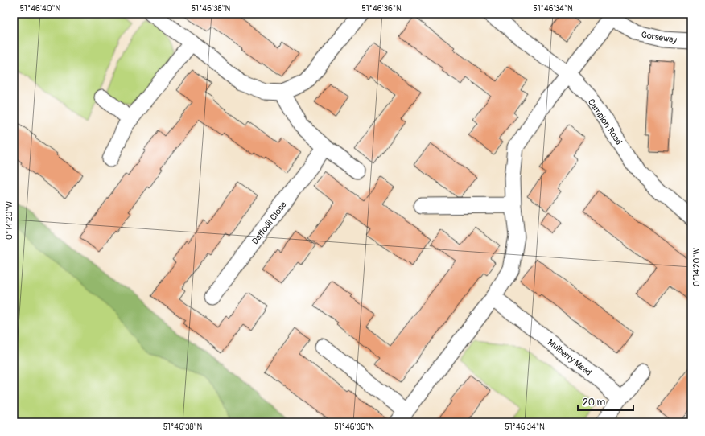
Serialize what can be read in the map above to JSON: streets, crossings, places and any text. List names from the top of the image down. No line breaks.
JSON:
{"streets":{"street":["Gorseway","Campion Road","Daffodil Close","Mulberry Mead"]},"crossings":[["Gorseway","Campion Road"]],"scale_bar":"20 m","coordinates":["51°46'40\"N","51°46'38\"N","51°46'36\"N","51°46'34\"N","0°14'20\"W"]}
